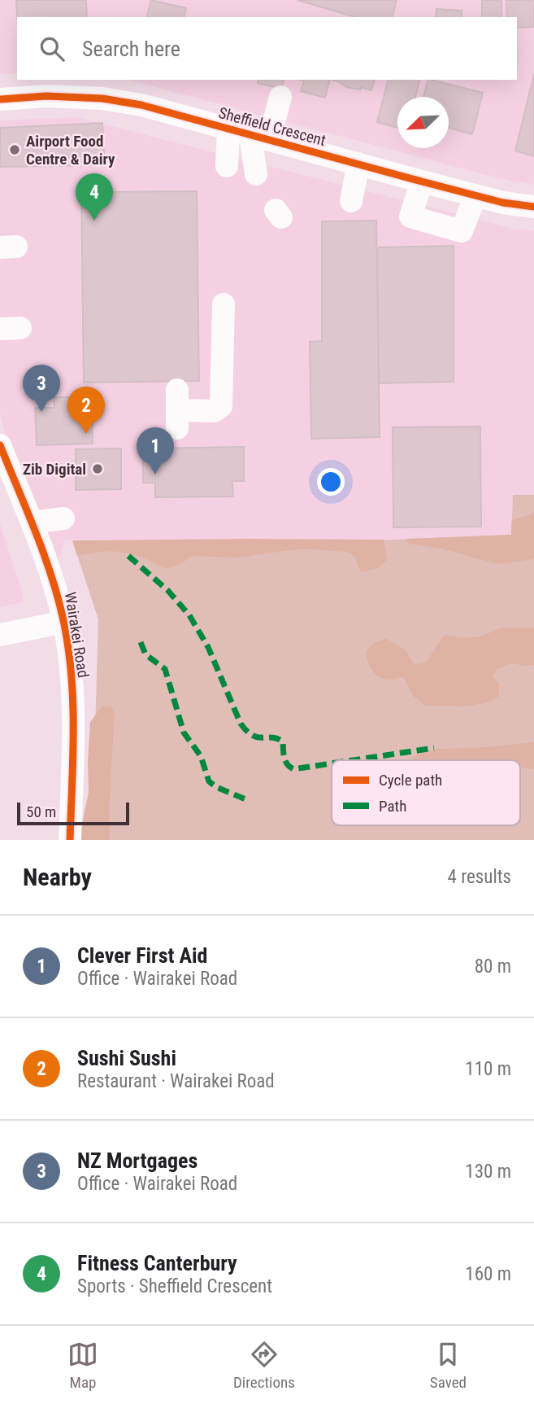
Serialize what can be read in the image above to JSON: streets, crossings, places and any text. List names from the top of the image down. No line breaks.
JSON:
{"streets":{"street":["Sheffield Crescent","Wairakei Road"]},"places":["Airport Food Centre & Dairy","Zib Digital"],"legend":["Cycle path","Path"],"scale_bar":"50 m","north":"bottom left","page":{"search":"Search here","pins":["4","3","2","1"],"scale":"50 m","heading":["Nearby","4 results"],"list":[{"mark":"1","name":"Clever First Aid","note":"Office · Wairakei Road","value":"80 m"},{"mark":"2","name":"Sushi Sushi","note":"Restaurant · Wairakei Road","value":"110 m"},{"mark":"3","name":"NZ Mortgages","note":"Office · Wairakei Road","value":"130 m"},{"mark":"4","name":"Fitness Canterbury","note":"Sports · Sheffield Crescent","value":"160 m"}],"nav":["Map","Directions","Saved"]}}
